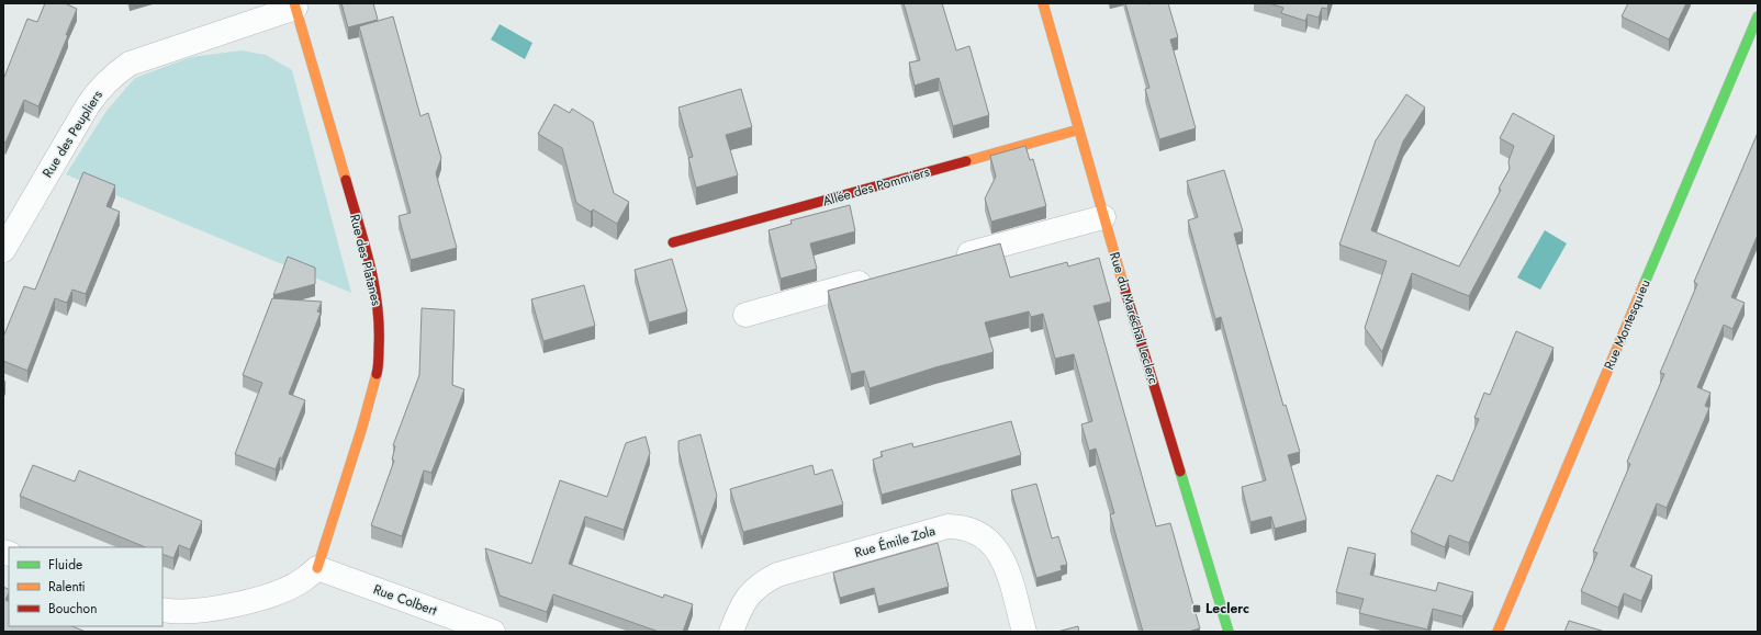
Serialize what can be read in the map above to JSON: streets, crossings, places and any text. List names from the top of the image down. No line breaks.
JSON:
{"streets":{"street":["Rue des Peupliers","Allée des Pommiers","Rue des Platanes","Rue du Maréchal Leclerc","Rue Montesquieu","Rue Émile Zola","Rue Colbert"]},"crossings":[["Rue des Peupliers","Rue des Platanes"],["Allée des Pommiers","Rue du Maréchal Leclerc"],["Rue des Platanes","Rue Colbert"]],"places":{"transit":["Leclerc"]},"legend":["Fluide","Ralenti","Bouchon"]}
